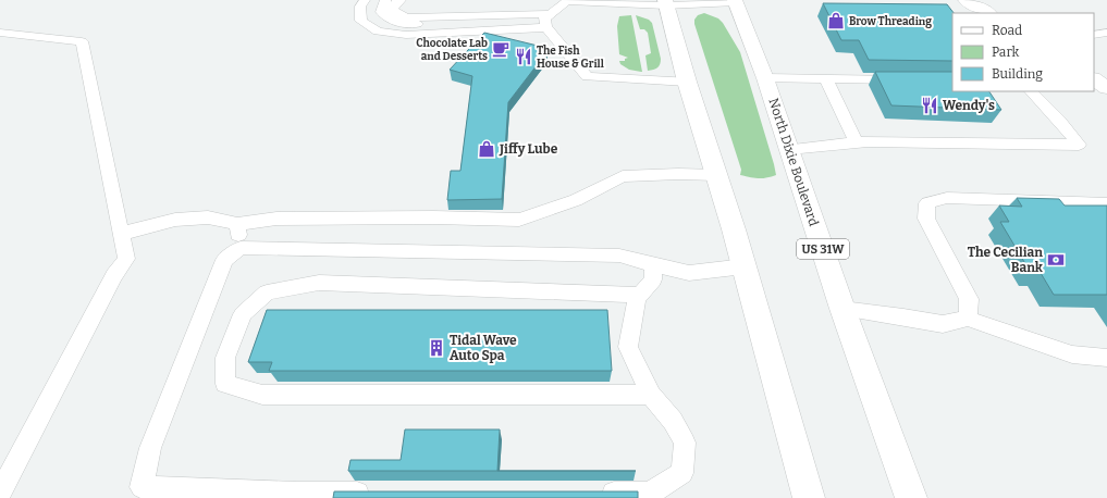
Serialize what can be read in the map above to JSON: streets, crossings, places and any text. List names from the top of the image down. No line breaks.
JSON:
{"streets":{"main road":["North Dixie Boulevard","US 31W"]},"places":{"shop":["Brow Threading","Jiffy Lube"],"cafe":["Chocolate Lab and Desserts"],"restaurant":["The Fish House & Grill","Wendy's"],"bank":["The Cecilian Bank"],"building":["Tidal Wave Auto Spa"]},"legend":["Road","Park","Building"]}
